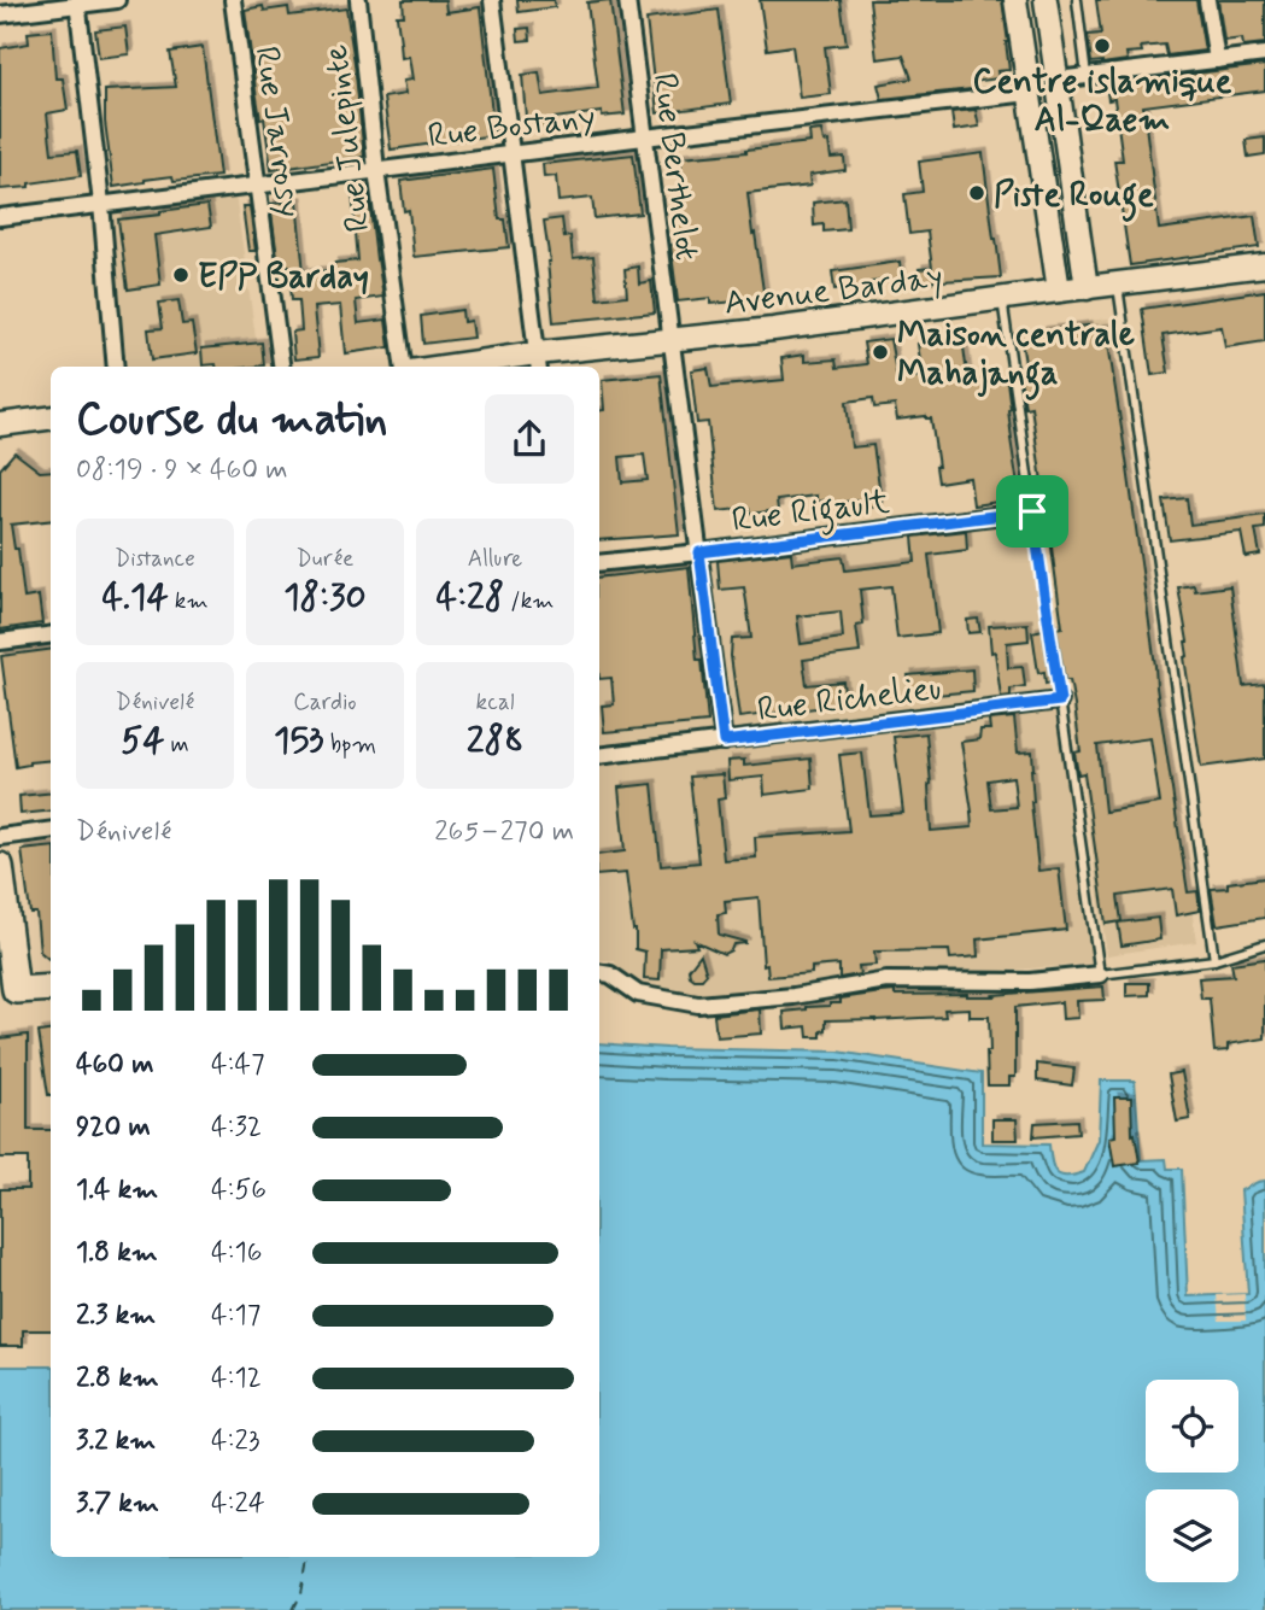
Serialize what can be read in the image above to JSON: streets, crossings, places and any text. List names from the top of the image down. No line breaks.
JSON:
{"streets":{"main road":["Avenue Barday"],"street":["Rue Bostany","Rue Jarrosy","Rue Julepinte","Rue Berthelot","Rue Rigault","Rue Richelieu"]},"crossings":[["Rue Bostany","Rue Jarrosy"],["Rue Bostany","Rue Julepinte"],["Rue Bostany","Rue Berthelot"],["Rue Berthelot","Avenue Barday"],["Rue Berthelot","Rue Rigault"],["Rue Berthelot","Rue Richelieu"]],"places":["Centre islamique Al-Qaem","Piste Rouge","EPP Barday","Maison centrale Mahajanga"],"page":{"heading":["Course du matin","08:19 · 9 × 460 m"],"stats":[["Distance","4.14 km"],["Durée","18:30"],["Allure","4:28 /km"],["Dénivelé","54 m"],["Cardio","153 bpm"],["kcal","288"]],"chart":["Dénivelé","265–270 m"],"list":[{"name":"460 m","note":"4:47"},{"name":"920 m","note":"4:32"},{"name":"1.4 km","note":"4:56"},{"name":"1.8 km","note":"4:16"},{"name":"2.3 km","note":"4:17"},{"name":"2.8 km","note":"4:12"},{"name":"3.2 km","note":"4:23"},{"name":"3.7 km","note":"4:24"}]}}
